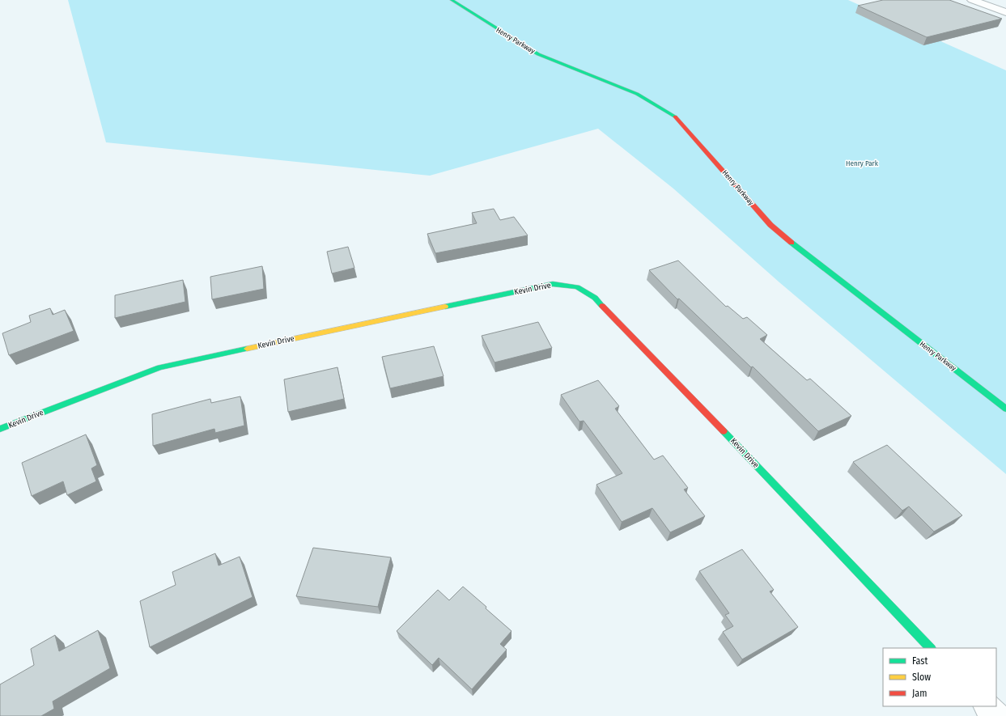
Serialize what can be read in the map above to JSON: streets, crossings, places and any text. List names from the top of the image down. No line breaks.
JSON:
{"streets":{"street":["Henry Parkway","Kevin Drive"]},"parks":["Henry Park"],"legend":["Fast","Slow","Jam"]}
